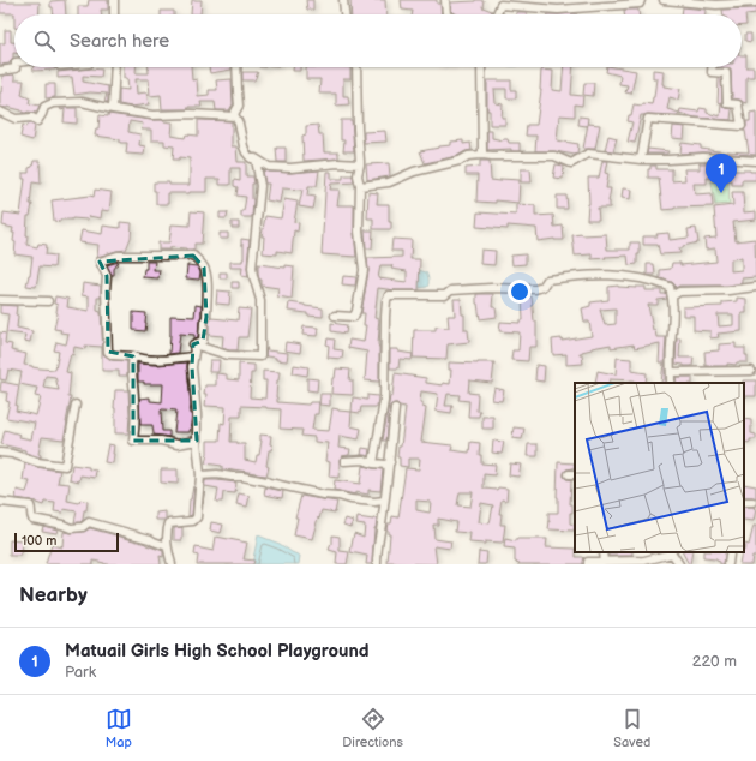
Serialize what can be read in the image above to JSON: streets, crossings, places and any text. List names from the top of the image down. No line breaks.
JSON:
{"scale_bar":"100 m","page":{"search":"Search here","pins":"1","scale":"100 m","heading":"Nearby","list":[{"mark":"1","name":"Matuail Girls High School Playground","note":"Park","value":"220 m"}],"nav":["Map","Directions","Saved"]}}
